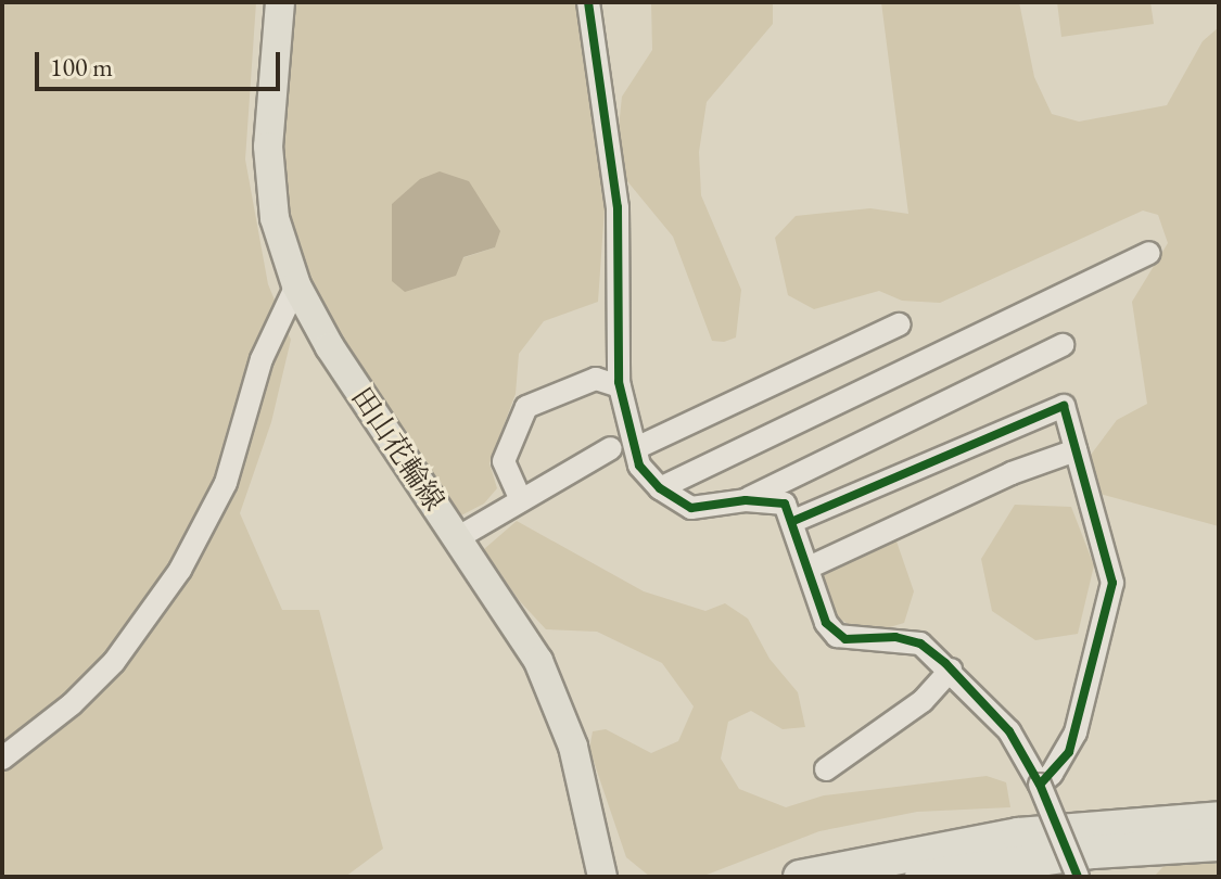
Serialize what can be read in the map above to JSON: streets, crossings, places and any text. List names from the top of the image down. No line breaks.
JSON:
{"streets":{"main road":["田山花輪線"]},"scale_bar":"100 m"}
